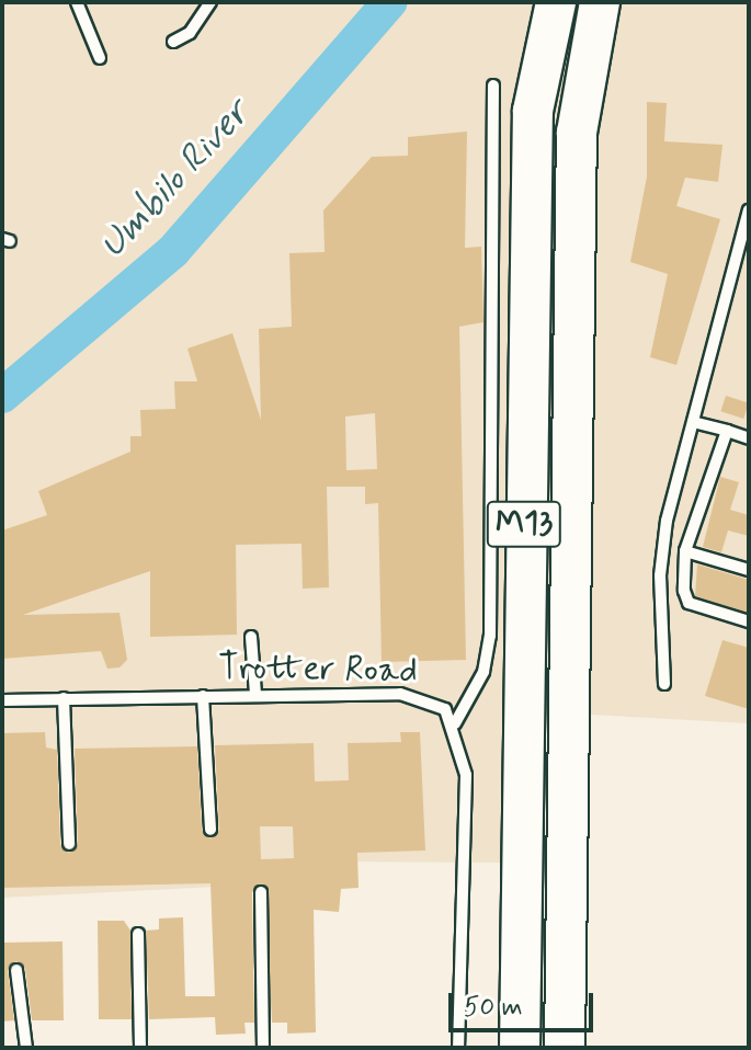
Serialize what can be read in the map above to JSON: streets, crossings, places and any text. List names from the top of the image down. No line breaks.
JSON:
{"streets":{"highway":["M13"],"lane":["Trotter Road"]},"water":["Umbilo River"],"scale_bar":"50 m"}
